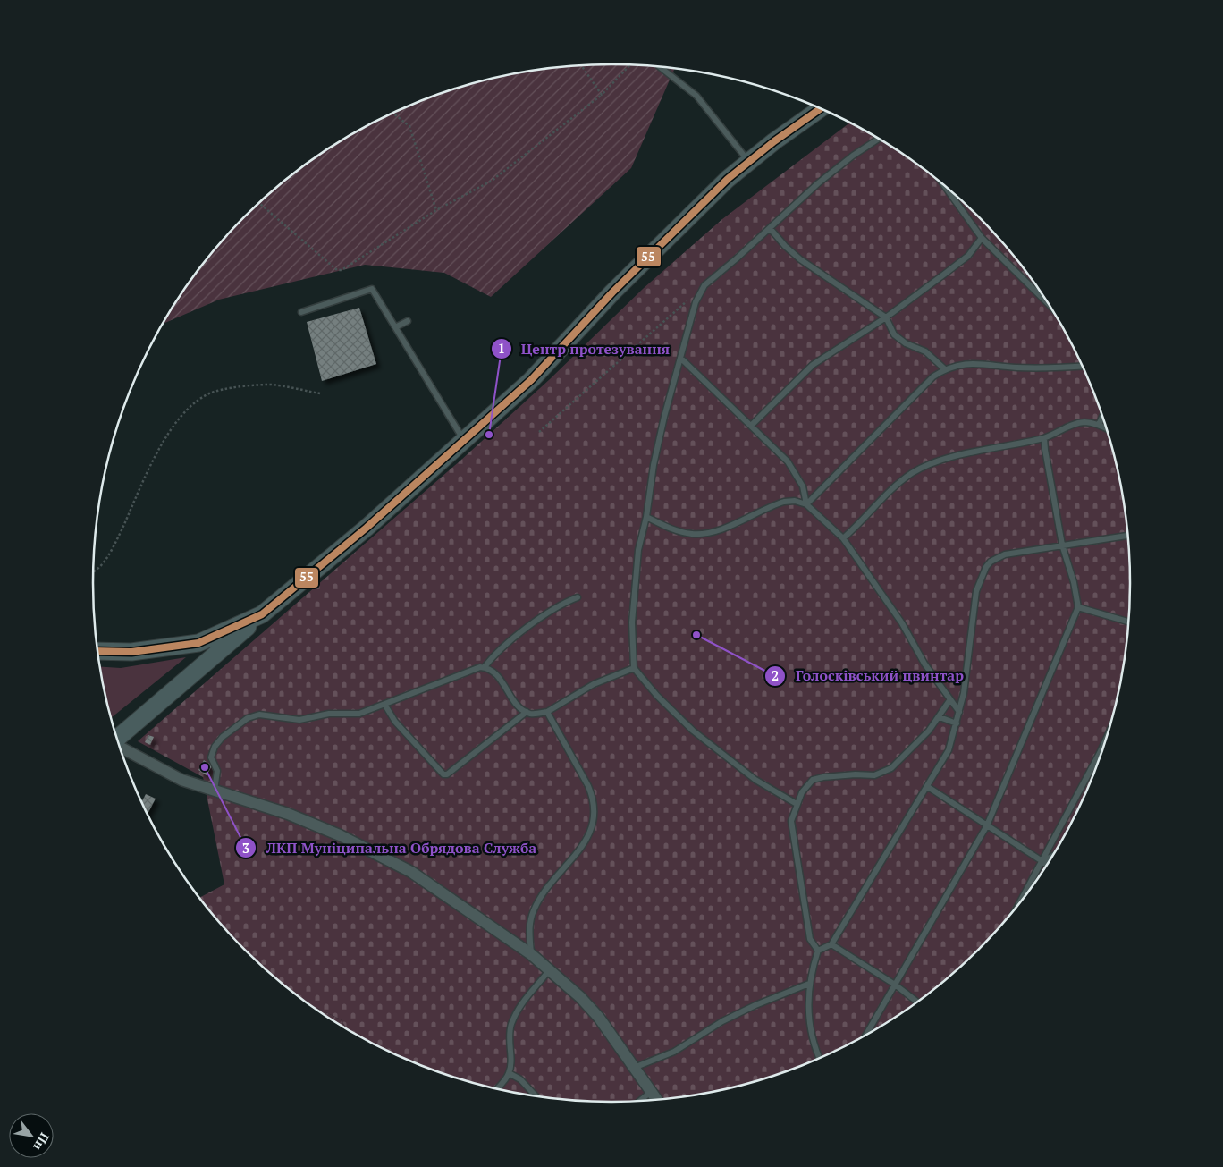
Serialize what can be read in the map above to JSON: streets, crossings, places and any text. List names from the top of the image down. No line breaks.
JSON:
{"places":["Центр протезування","Голосківський цвинтар","ЛКП Муніципальна Обрядова Служба"],"lines":["transit line 55"],"north":"bottom right"}
